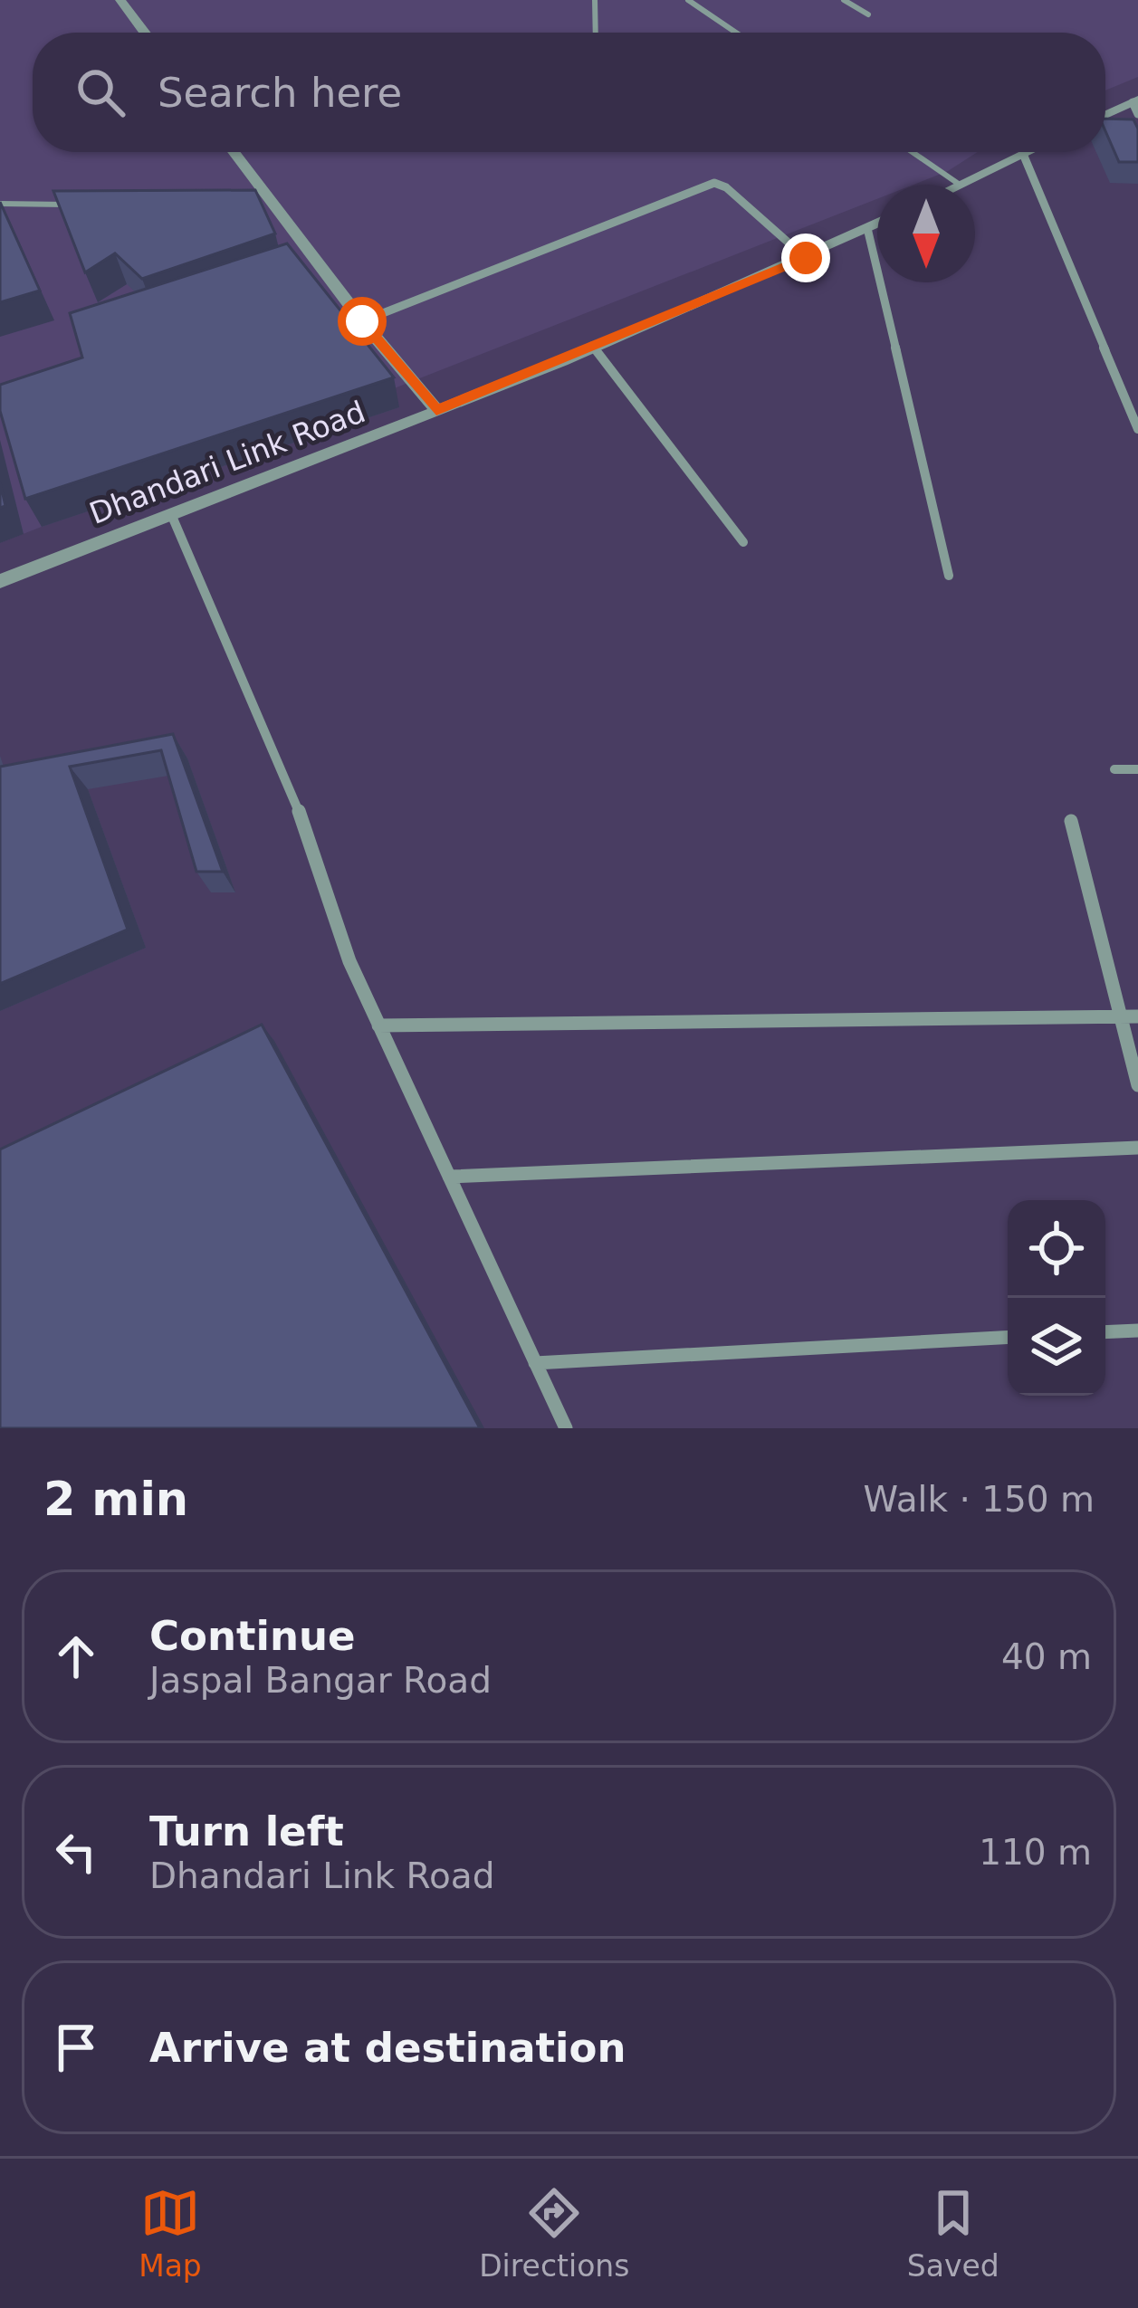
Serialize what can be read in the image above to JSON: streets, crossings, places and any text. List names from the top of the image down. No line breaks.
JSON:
{"streets":{"street":["Dhandari Link Road"]},"north":"bottom","page":{"search":"Search here","heading":["2 min","Walk · 150 m"],"list":[["Continue","Jaspal Bangar Road","40 m"],["Turn left","Dhandari Link Road","110 m"],"Arrive at destination"],"nav":["Map","Directions","Saved"]}}
